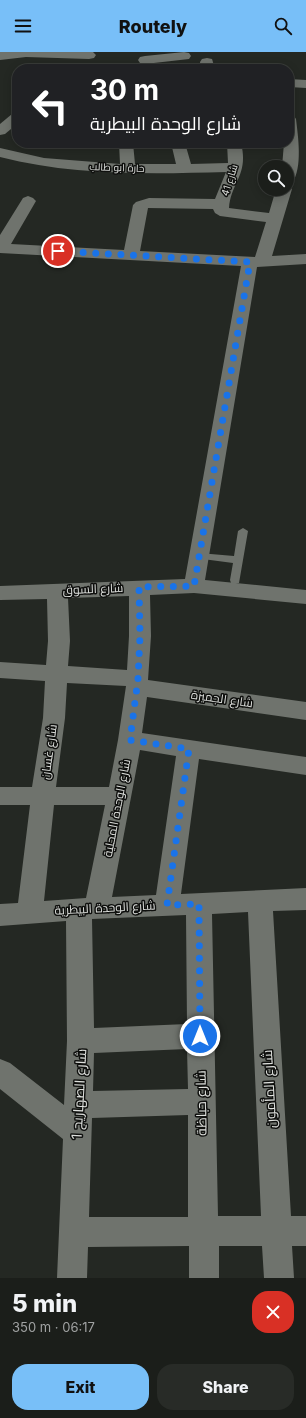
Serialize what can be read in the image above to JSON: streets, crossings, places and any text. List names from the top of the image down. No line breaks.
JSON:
{"streets":{"street":["حارة ابو طالب","شارع 41","شارع السوق","شارع الجميزة","شارع غسان","شارع الوحدة المحلية","شارع الوحدة البيطرية","شارع المأمون","شارع الصهاريج 1","شارع حباظة"]},"crossings":[["حارة ابو طالب","شارع 41"],["شارع السوق","شارع غسان"],["شارع السوق","شارع الوحدة المحلية"],["شارع الجميزة","شارع غسان"],["شارع الجميزة","شارع الوحدة المحلية"],["شارع غسان","شارع الوحدة البيطرية"],["شارع الوحدة المحلية","شارع الوحدة البيطرية"],["شارع الوحدة المحلية","شارع الصهاريج 1"],["شارع الوحدة البيطرية","شارع المأمون"],["شارع الوحدة البيطرية","شارع الصهاريج 1"],["شارع الوحدة البيطرية","شارع حباظة"]],"page":{"header":"Routely","turn":["30 m","شارع الوحدة البيطرية"],"heading":["5 min","350 m · 06:17"],"buttons":["Exit","Share"]}}
